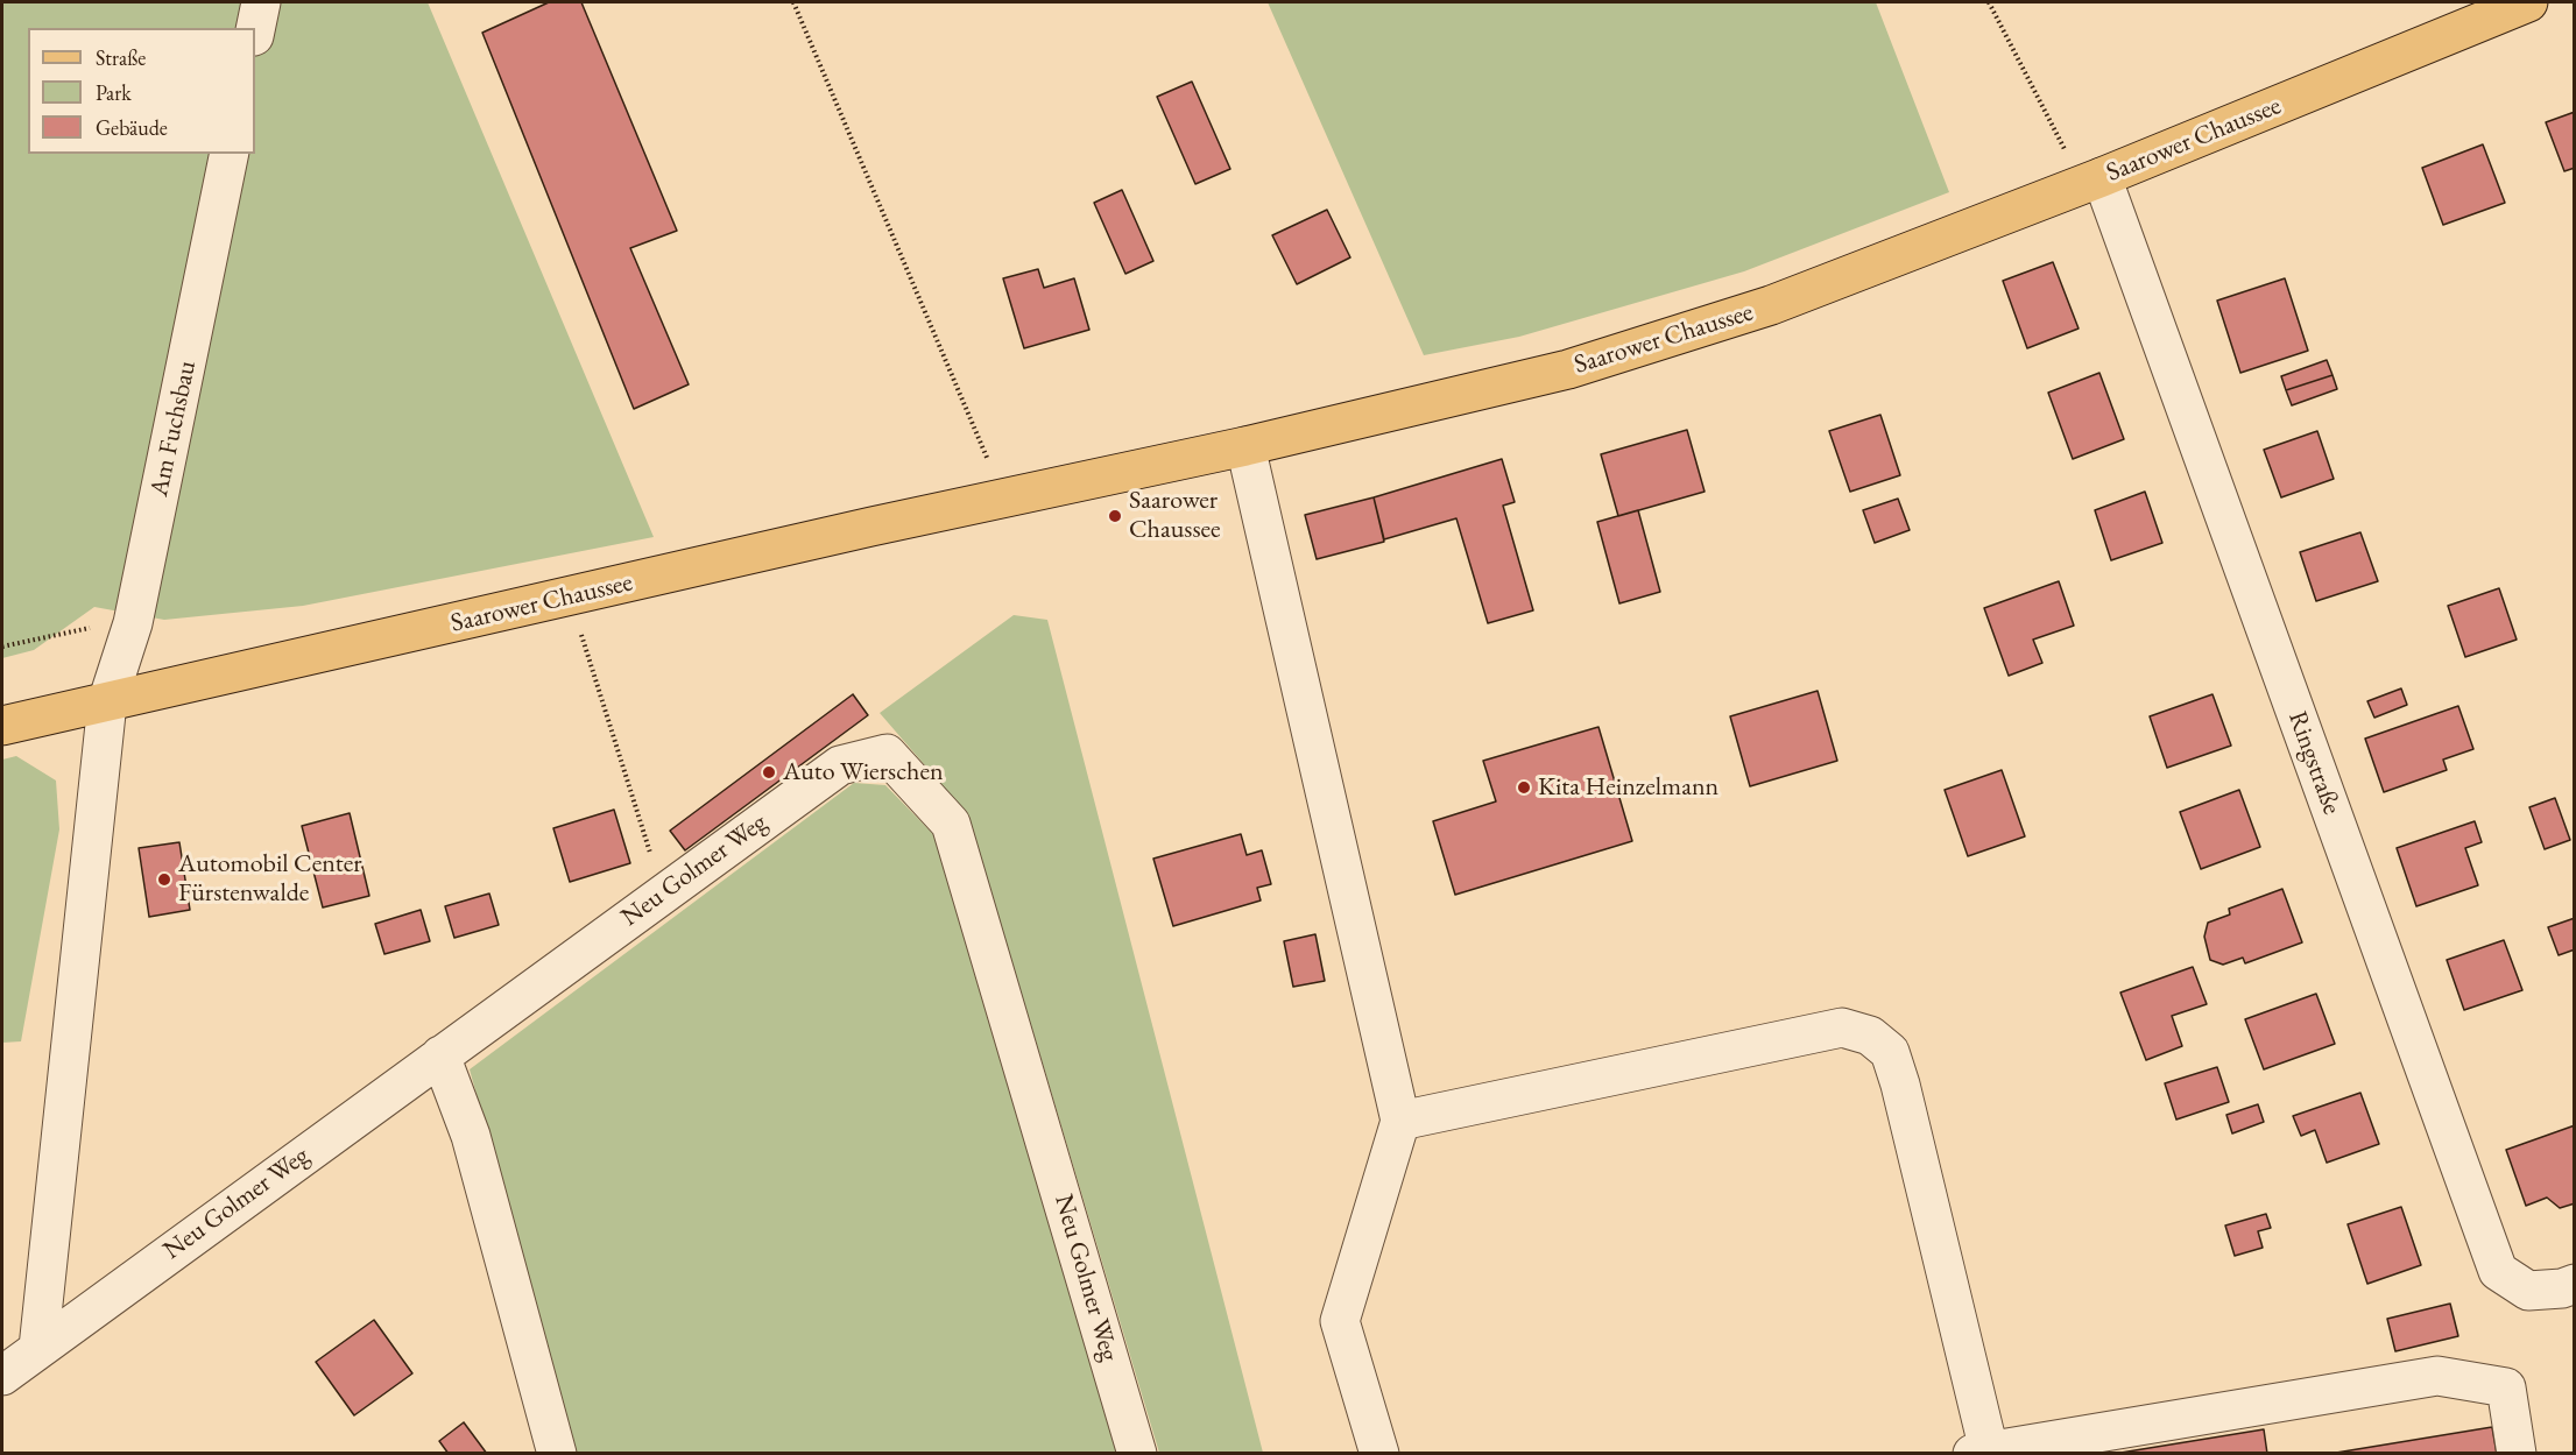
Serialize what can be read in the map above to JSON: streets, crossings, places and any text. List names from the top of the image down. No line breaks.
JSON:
{"streets":{"main road":["Saarower Chaussee"],"street":["Am Fuchsbau","Ringstraße","Neu Golmer Weg"]},"crossings":[["Saarower Chaussee","Am Fuchsbau"],["Saarower Chaussee","Ringstraße"]],"places":["Saarower Chaussee","Auto Wierschen","Kita Heinzelmann","Automobil Center Fürstenwalde"],"legend":["Straße","Park","Gebäude"]}
